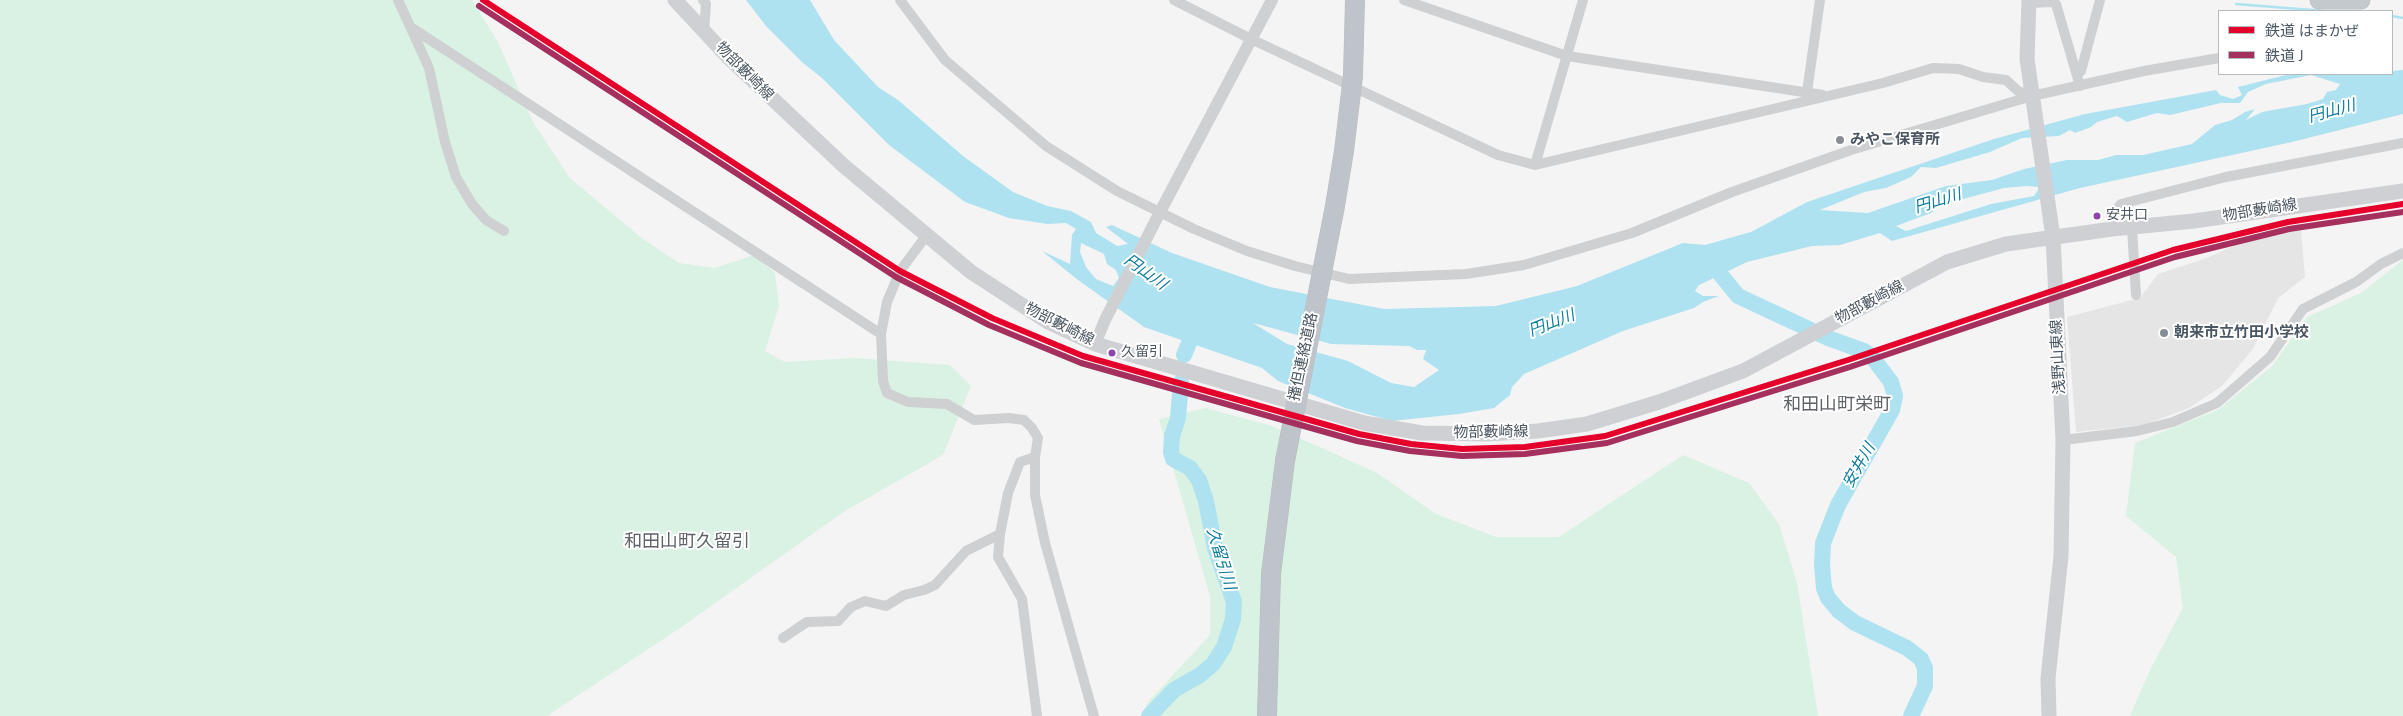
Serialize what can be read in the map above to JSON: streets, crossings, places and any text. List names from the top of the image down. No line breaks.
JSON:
{"streets":{"highway":["播但連絡道路"],"main road":["物部藪崎線","浅野山東線"]},"crossings":[["物部藪崎線","浅野山東線"]],"districts":["和田山町栄町","和田山町久留引"],"water":["円山川","安井川","久留引川"],"places":["みやこ保育所","安井口","朝来市立竹田小学校","久留引"],"lines":["rail line はまかぜ","rail line J"],"legend":["鉄道 はまかぜ","鉄道 J"]}
